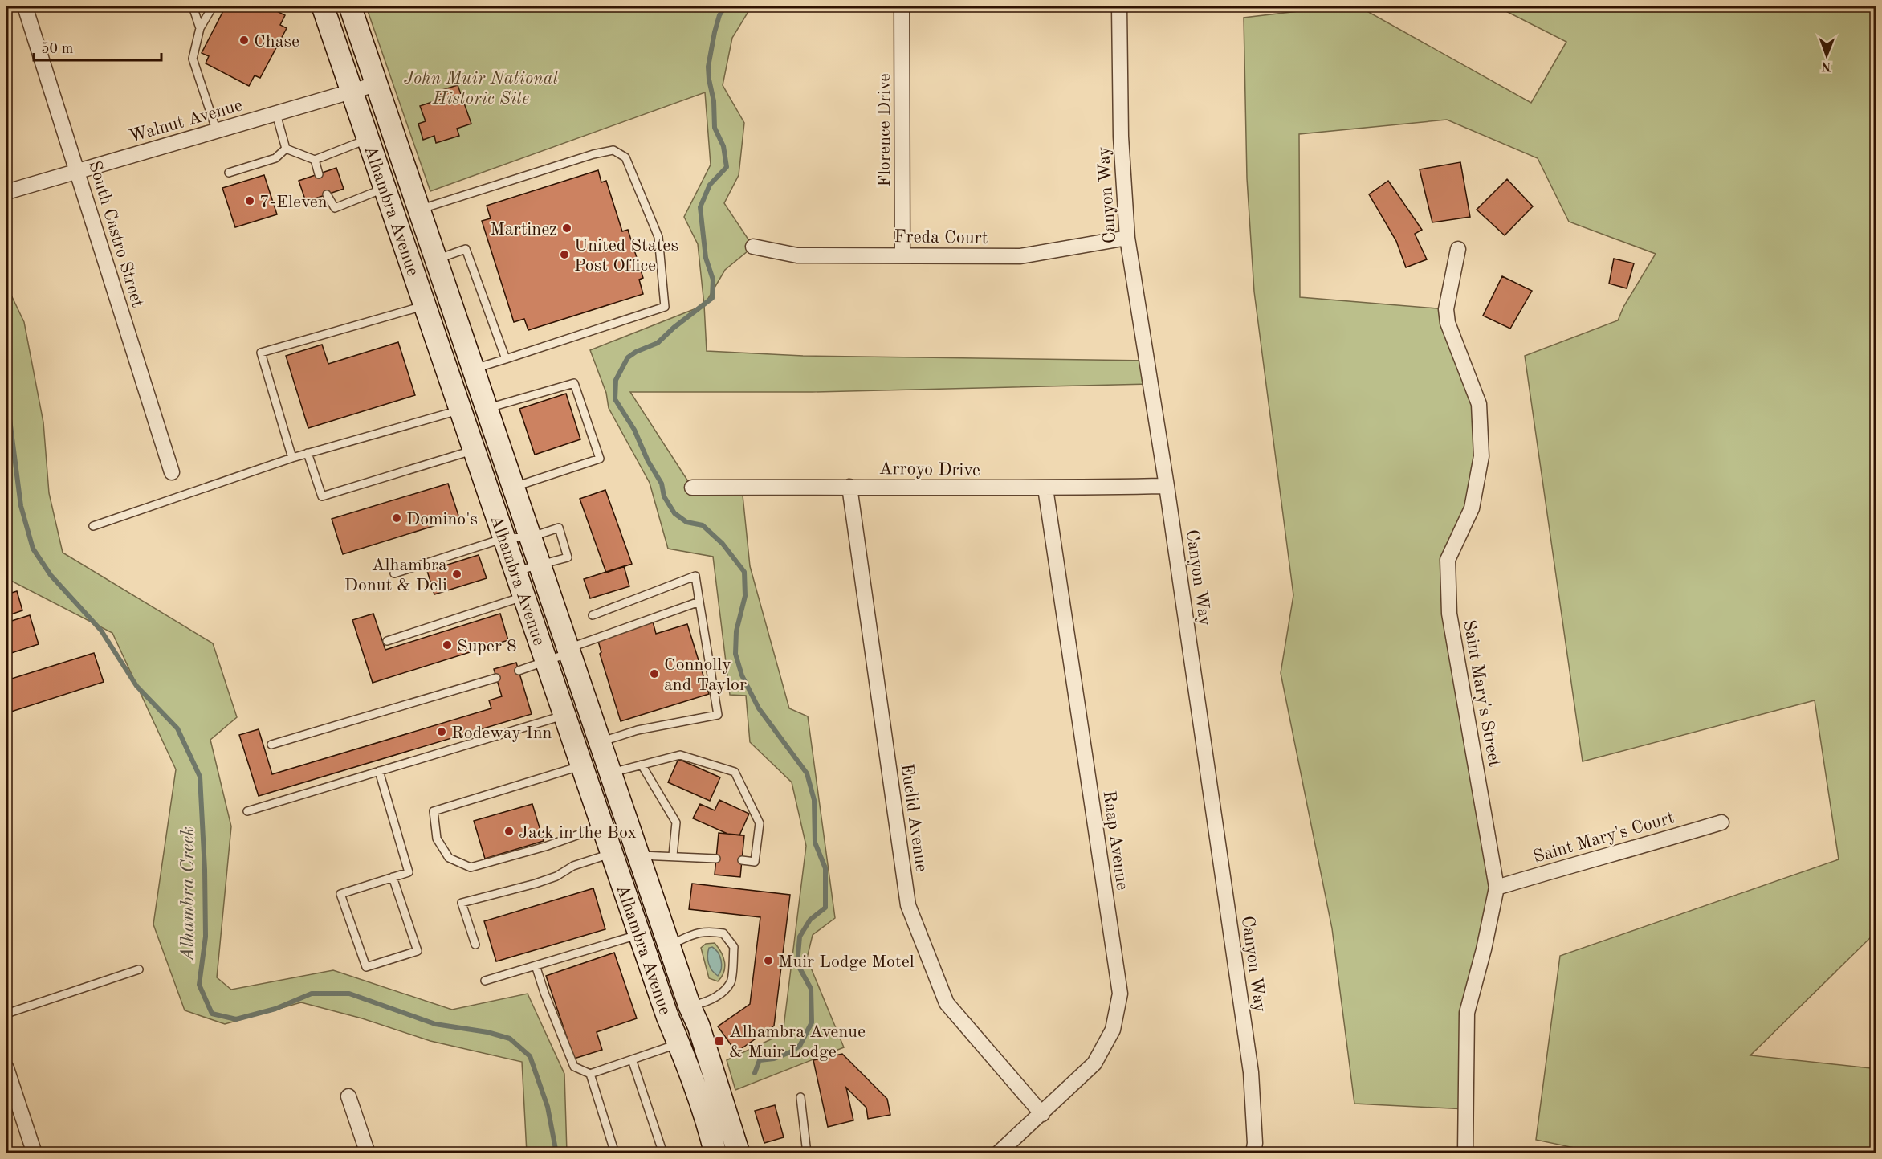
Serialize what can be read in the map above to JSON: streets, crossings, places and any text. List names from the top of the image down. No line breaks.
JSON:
{"streets":{"main road":["Alhambra Avenue"],"street":["Walnut Avenue","Florence Drive","Canyon Way","South Castro Street","Freda Court","Arroyo Drive","Saint Mary's Street","Euclid Avenue","Saint Mary's Court","Raap Avenue"]},"crossings":[["Walnut Avenue","Alhambra Avenue"],["Walnut Avenue","South Castro Street"],["Florence Drive","Freda Court"],["Canyon Way","Freda Court"],["Canyon Way","Arroyo Drive"],["Arroyo Drive","Euclid Avenue"],["Arroyo Drive","Raap Avenue"],["Saint Mary's Street","Saint Mary's Court"],["Euclid Avenue","Raap Avenue"]],"water":["Alhambra Creek"],"parks":["John Muir National Historic Site"],"places":{"other":["Chase","7-Eleven","Martinez","United States Post Office","Domino's","Alhambra Donut & Deli","Super 8","Connolly and Taylor","Rodeway Inn","Jack in the Box","Muir Lodge Motel"],"transit":["Alhambra Avenue & Muir Lodge"]},"scale_bar":"50 m","north":"bottom"}
